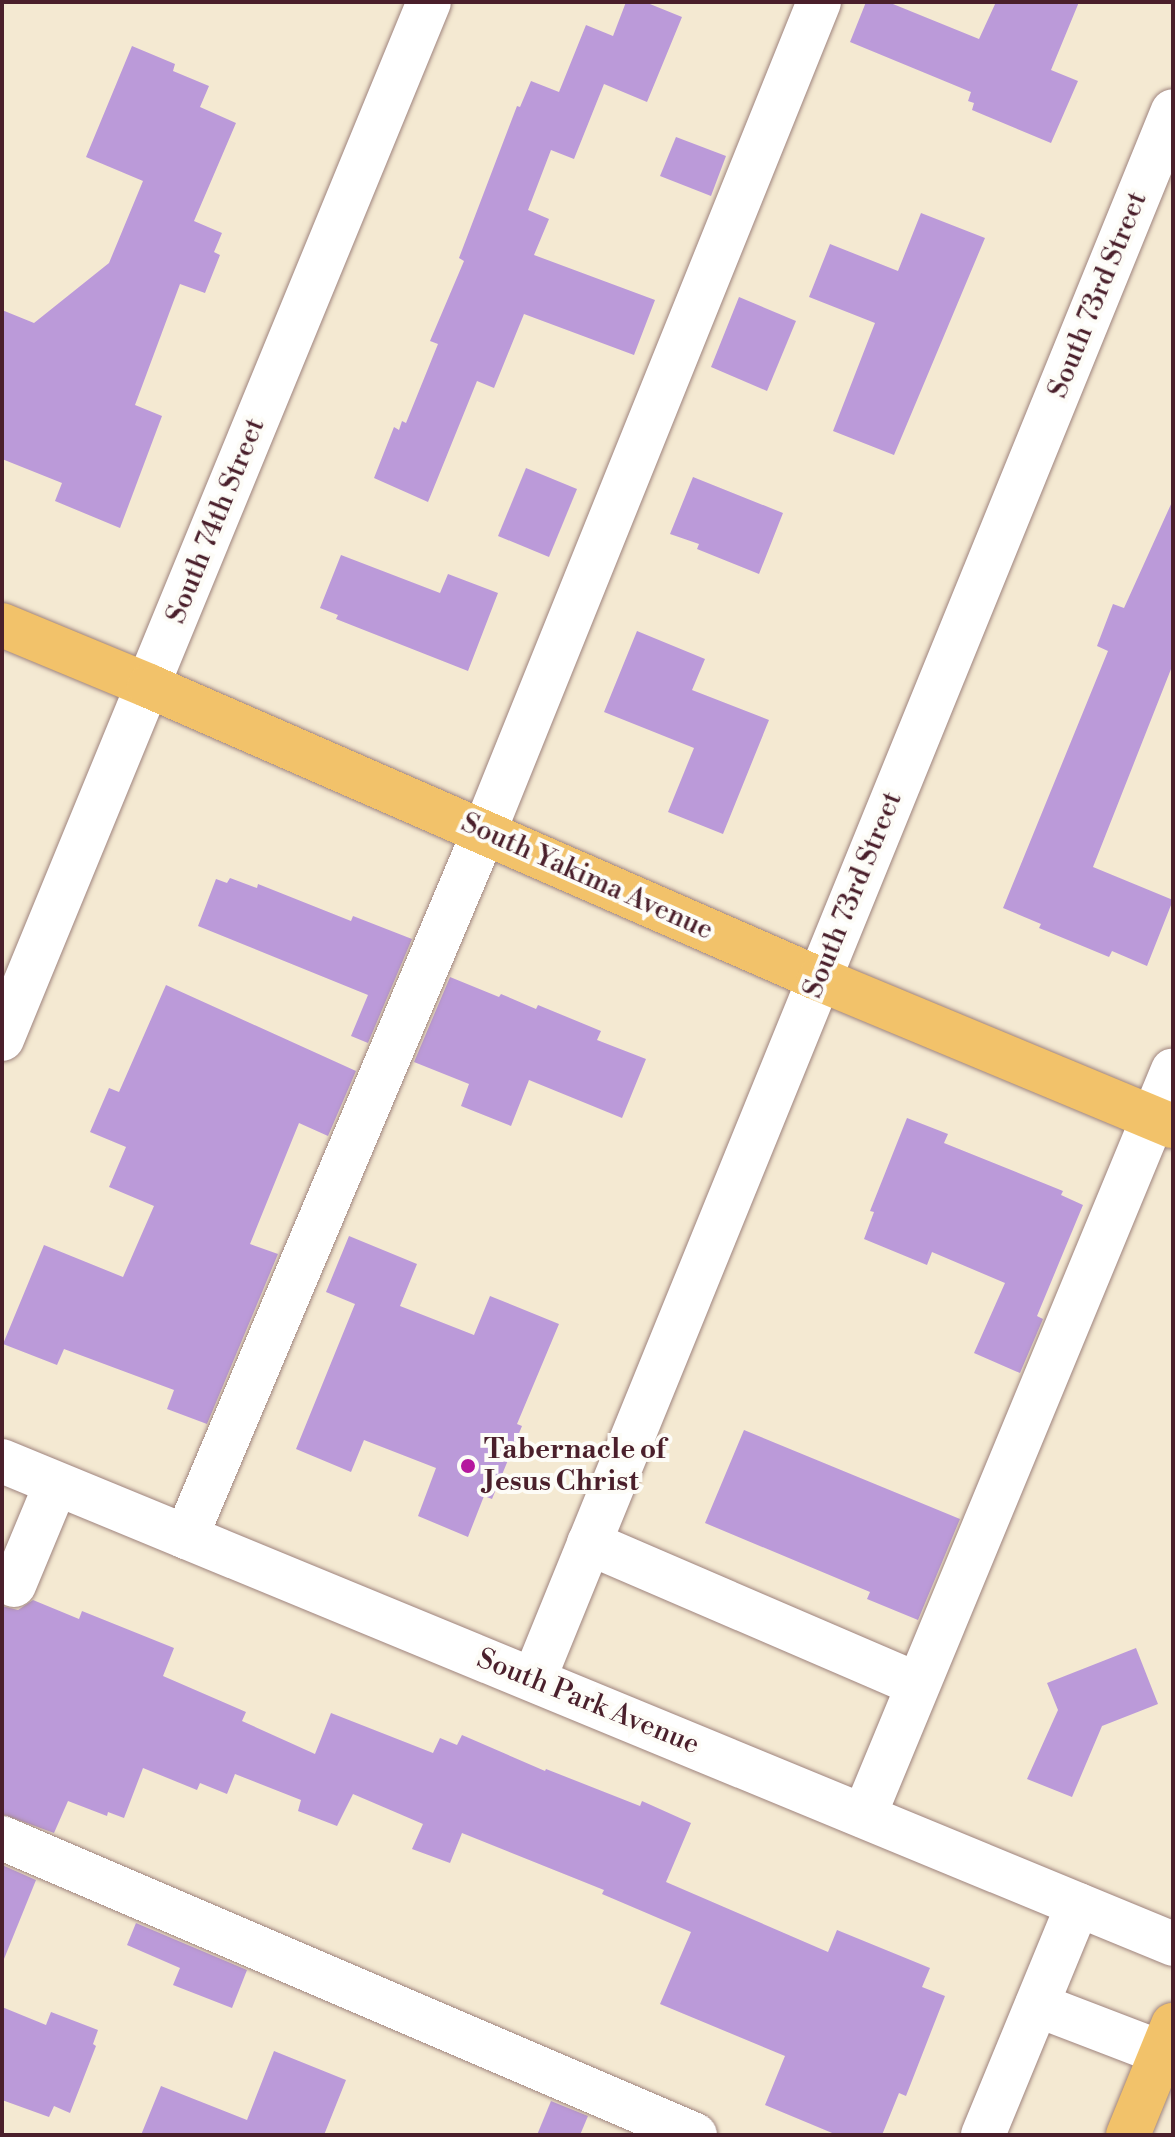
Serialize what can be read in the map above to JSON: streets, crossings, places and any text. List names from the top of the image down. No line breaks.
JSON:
{"streets":{"main road":["South Yakima Avenue"],"street":["South 73rd Street","South 74th Street","South Park Avenue"]},"crossings":[["South 73rd Street","South Yakima Avenue"],["South 73rd Street","South Park Avenue"],["South 74th Street","South Yakima Avenue"]],"places":["Tabernacle of Jesus Christ"]}
